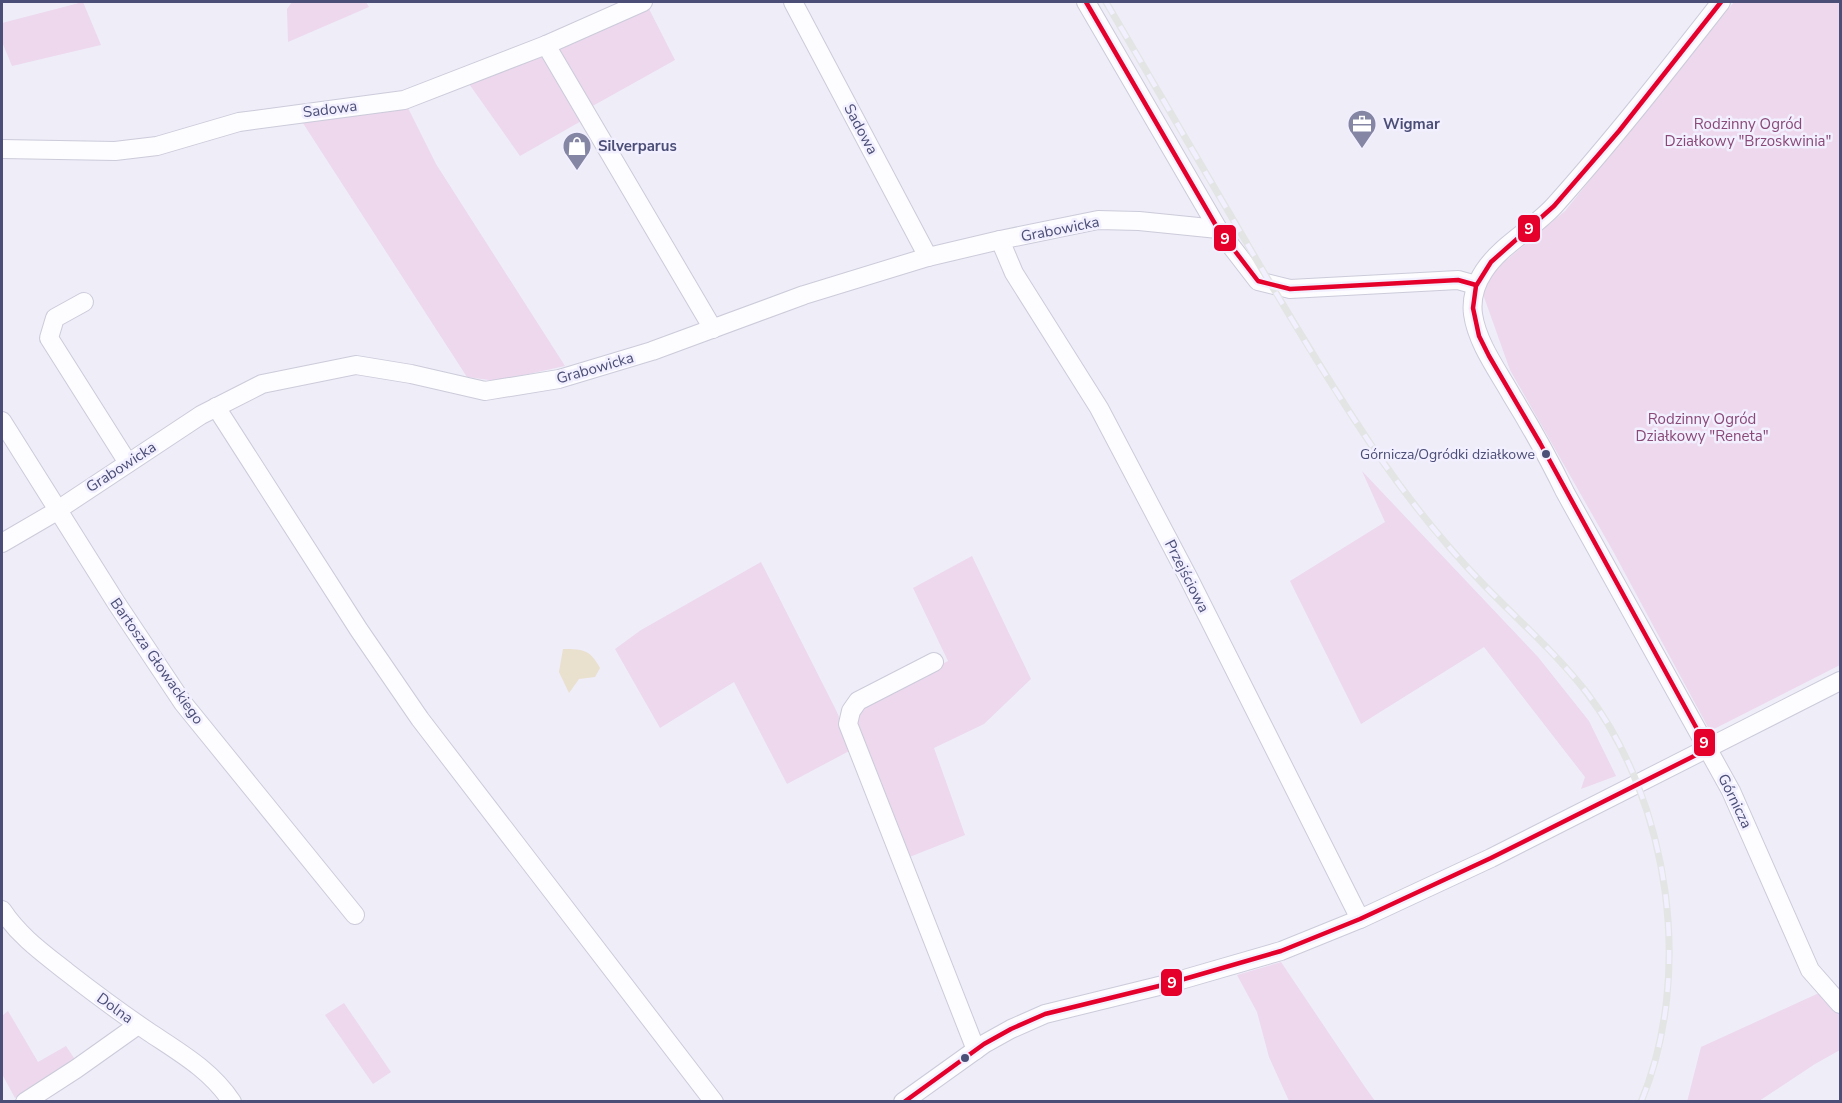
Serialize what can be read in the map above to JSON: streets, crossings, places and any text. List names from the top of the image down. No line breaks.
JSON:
{"streets":{"street":["Sadowa","Grabowicka","Przejściowa","Bartosza Głowackiego","Górnicza","Dolna"]},"crossings":[["Sadowa","Grabowicka"],["Grabowicka","Przejściowa"],["Grabowicka","Bartosza Głowackiego"]],"parks":["Rodzinny Ogród Działkowy \"Brzoskwinia\"","Rodzinny Ogród Działkowy \"Reneta\""],"places":{"office":["Wigmar"],"shop":["Silverparus"],"other":["Górnicza/Ogródki działkowe"]},"lines":["transit line 9"]}
